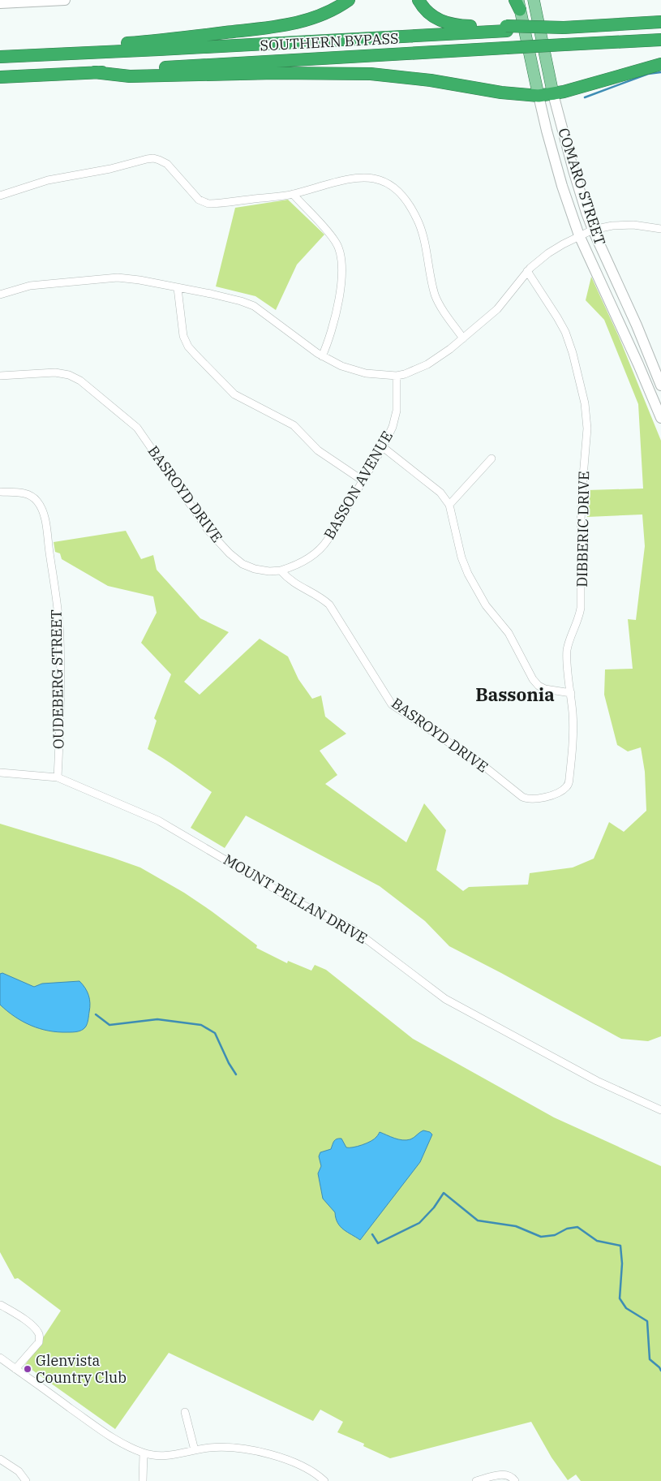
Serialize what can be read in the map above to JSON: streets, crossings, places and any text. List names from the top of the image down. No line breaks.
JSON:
{"streets":{"highway":["SOUTHERN BYPASS"],"main road":["COMARO STREET"],"street":["BASSON AVENUE","BASROYD DRIVE","DIBBERIC DRIVE","OUDEBERG STREET","MOUNT PELLAN DRIVE"]},"crossings":[["BASSON AVENUE","BASROYD DRIVE"],["BASROYD DRIVE","DIBBERIC DRIVE"],["OUDEBERG STREET","MOUNT PELLAN DRIVE"]],"districts":["Bassonia"],"places":["Glenvista Country Club"]}
